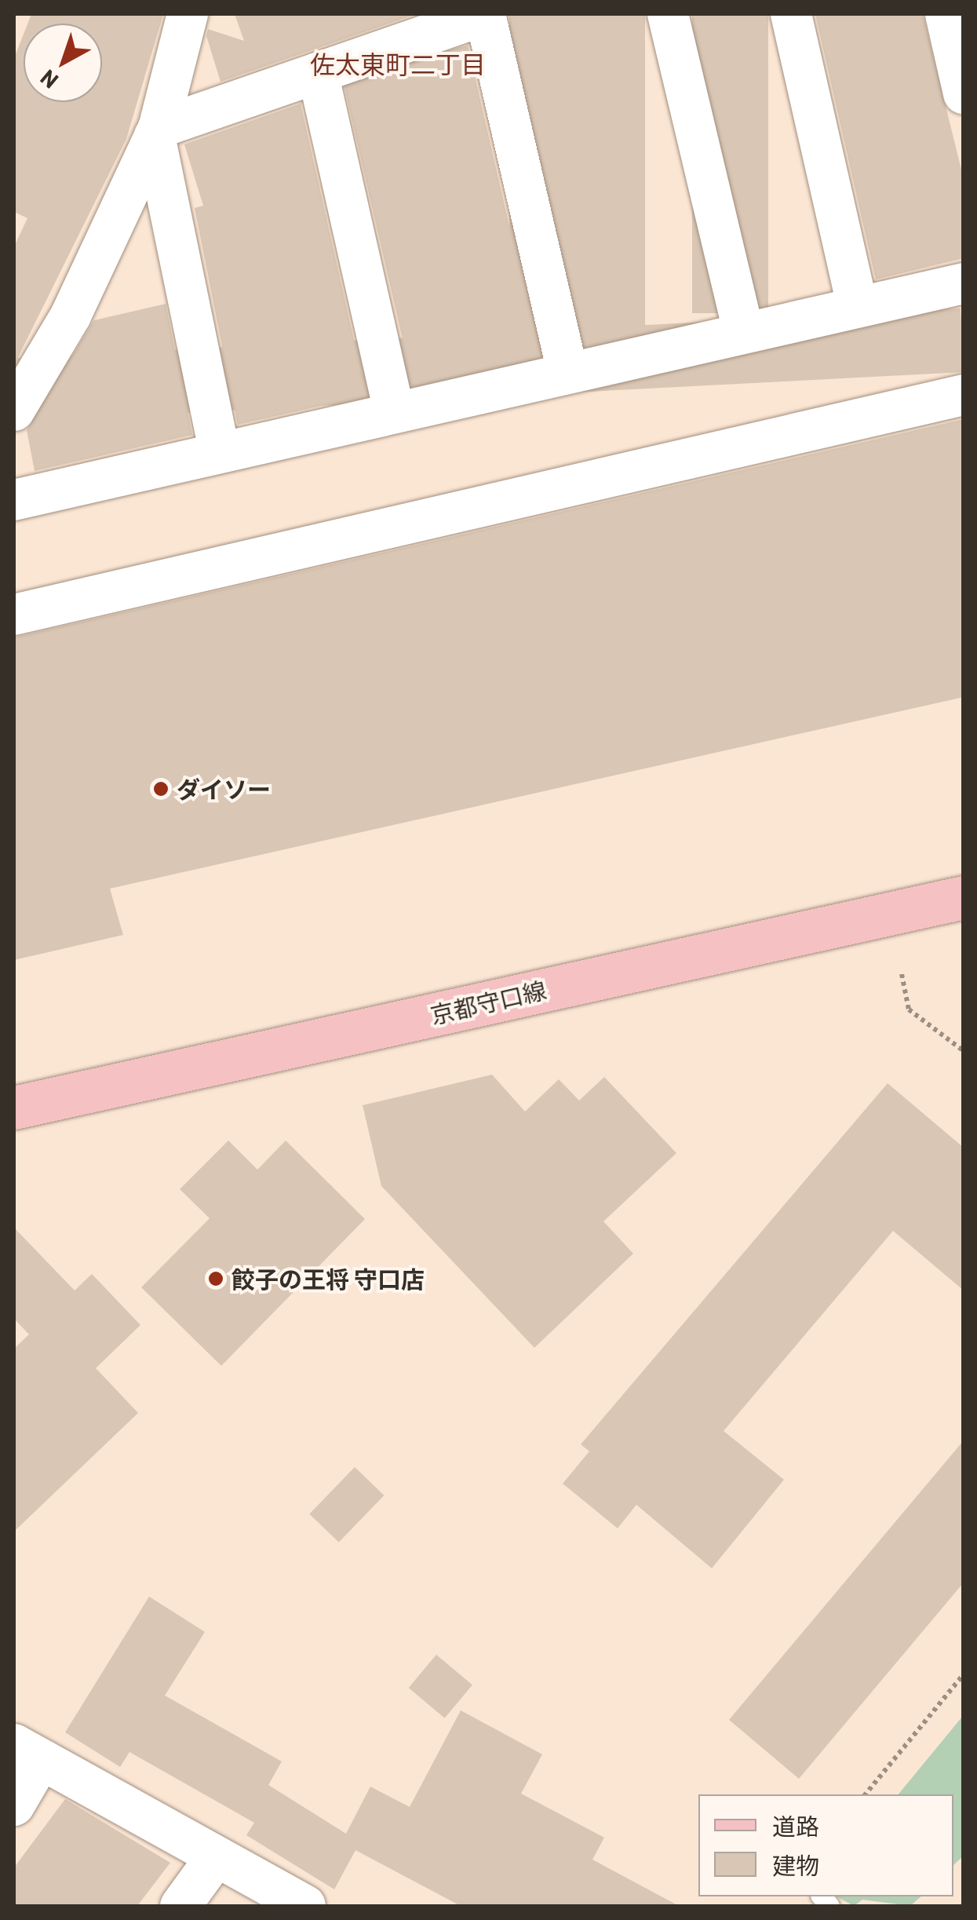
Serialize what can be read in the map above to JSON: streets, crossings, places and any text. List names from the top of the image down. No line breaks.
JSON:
{"streets":{"main road":["京都守口線"]},"districts":["佐太東町二丁目"],"places":["ダイソー","餃子の王将 守口店"],"legend":["道路","建物"],"north":"bottom left"}
